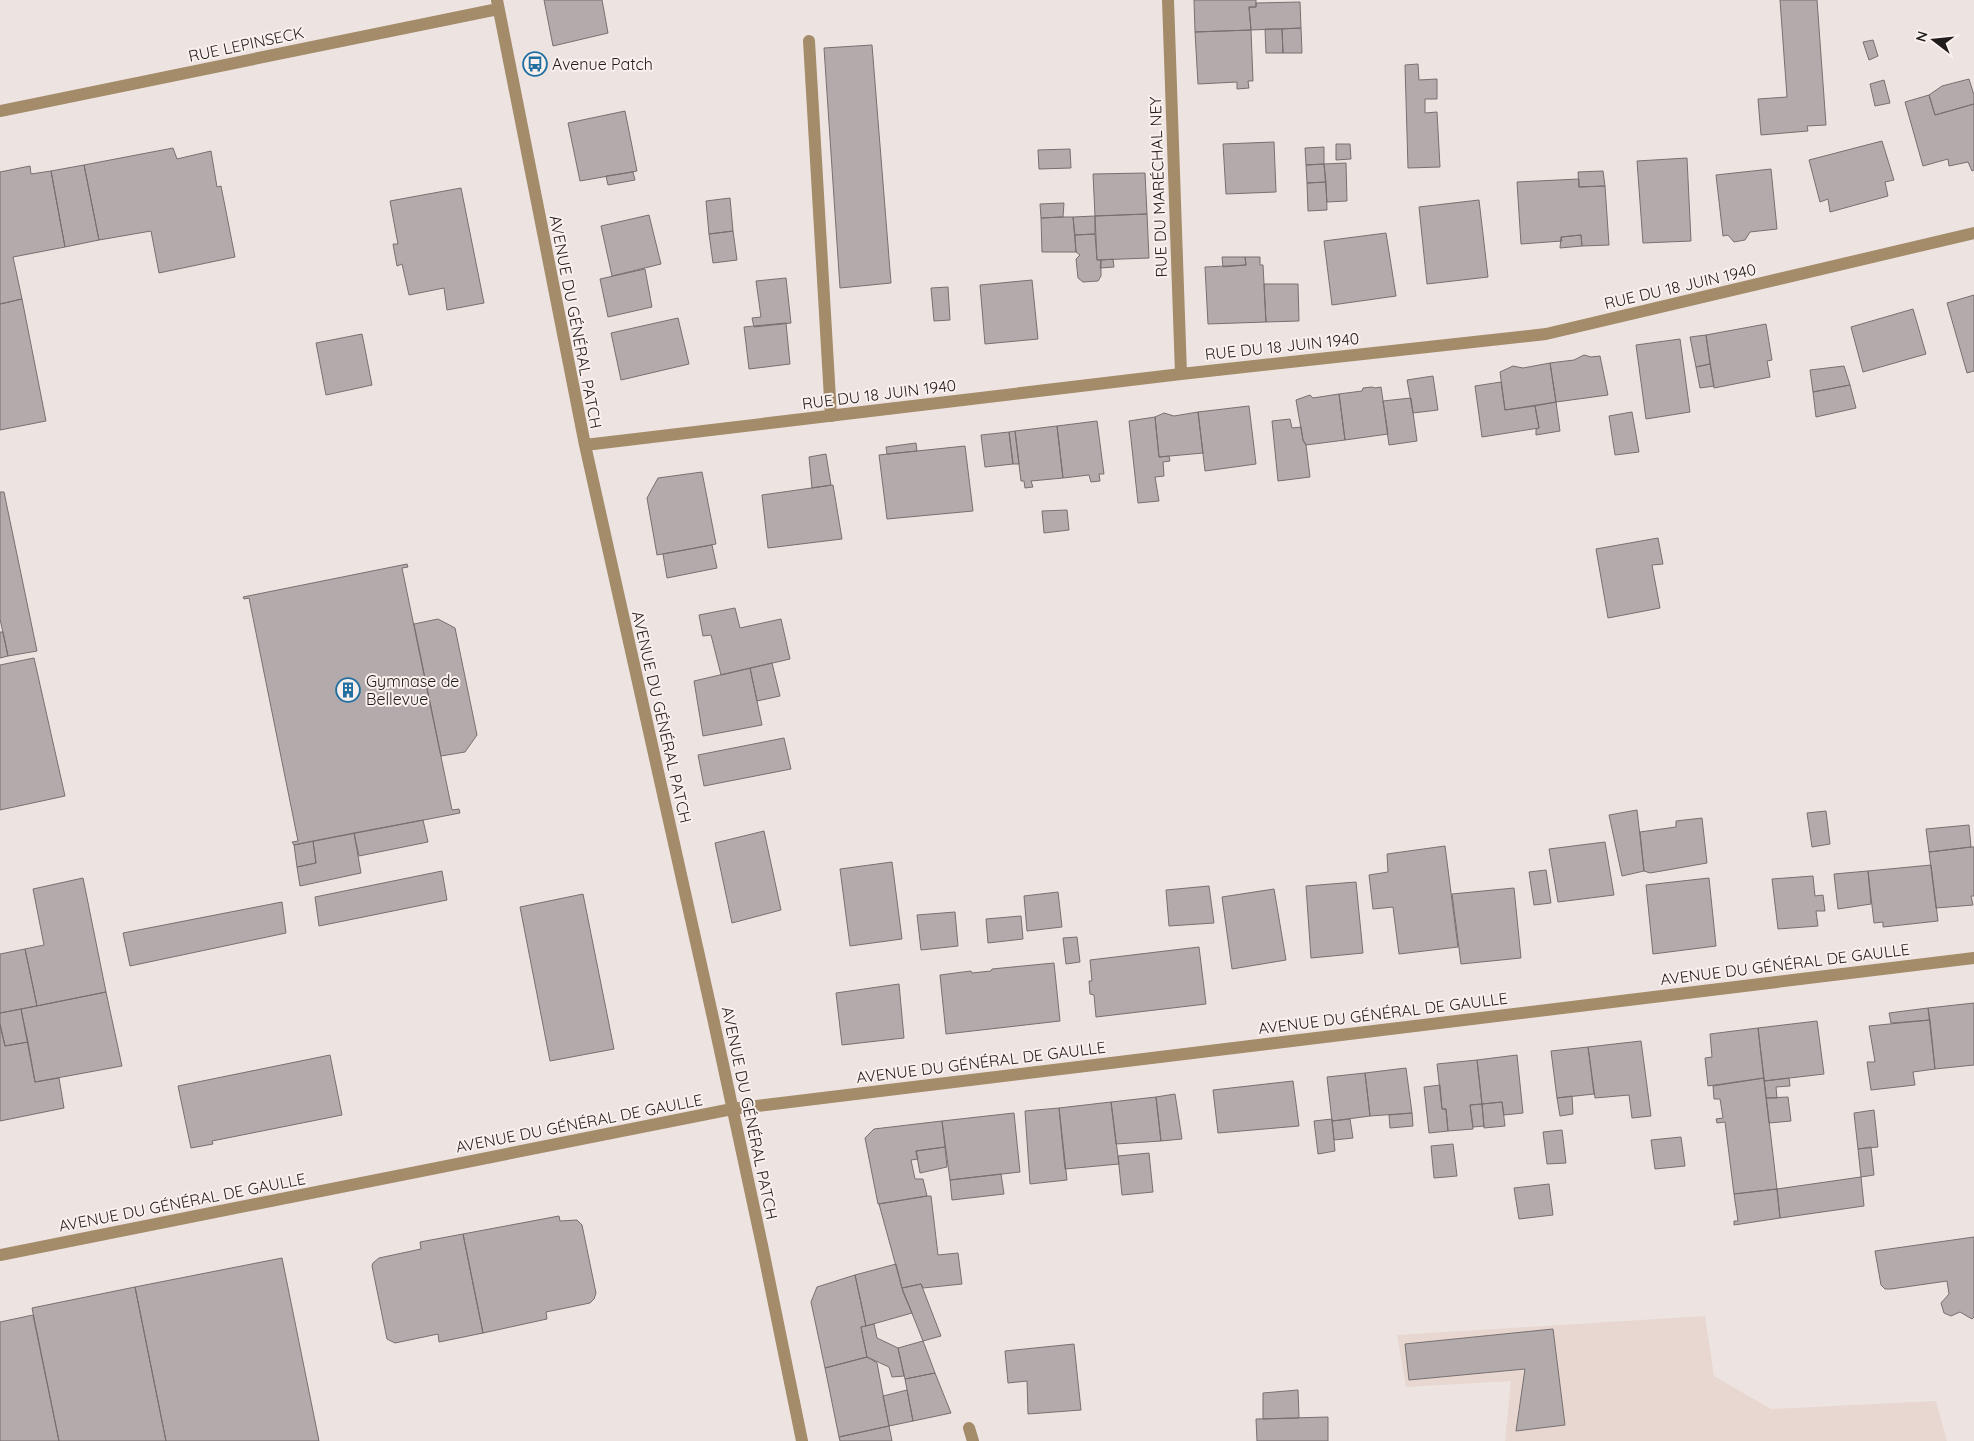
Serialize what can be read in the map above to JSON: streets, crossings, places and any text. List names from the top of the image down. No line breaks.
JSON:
{"streets":{"street":["RUE LEPINSECK","RUE DU MARÉCHAL NEY","RUE DU 18 JUIN 1940","AVENUE DU GÉNÉRAL PATCH","AVENUE DU GÉNÉRAL DE GAULLE"]},"crossings":[["RUE LEPINSECK","AVENUE DU GÉNÉRAL PATCH"],["RUE DU MARÉCHAL NEY","RUE DU 18 JUIN 1940"],["RUE DU 18 JUIN 1940","AVENUE DU GÉNÉRAL PATCH"],["AVENUE DU GÉNÉRAL PATCH","AVENUE DU GÉNÉRAL DE GAULLE"]],"places":{"bus stop":["Avenue Patch"],"building":["Gymnase de Bellevue"]},"north":"left"}
